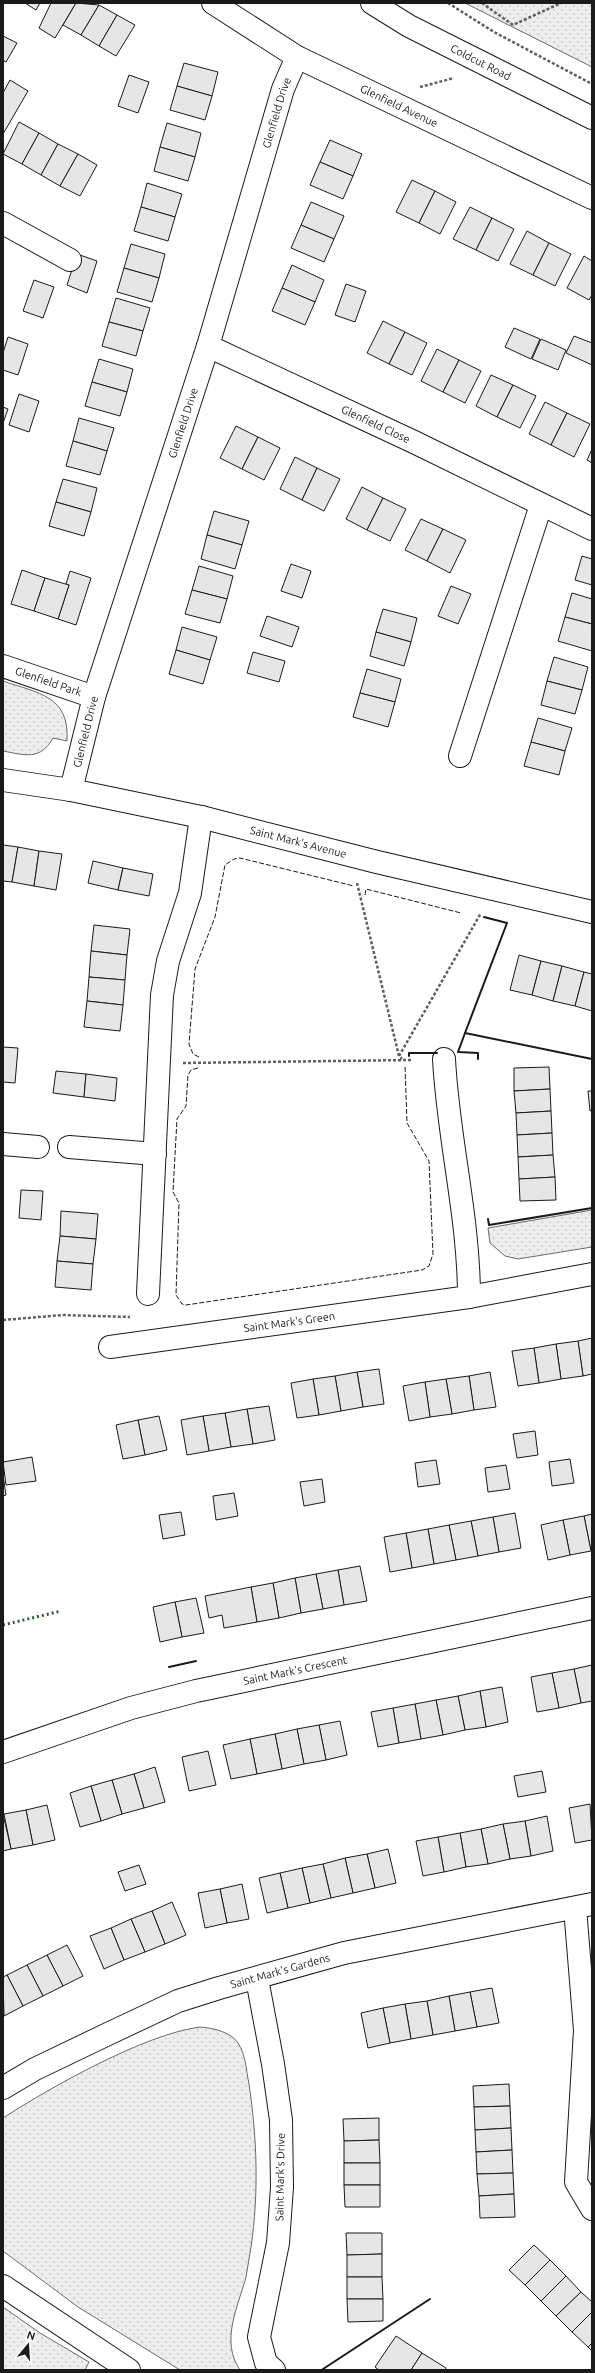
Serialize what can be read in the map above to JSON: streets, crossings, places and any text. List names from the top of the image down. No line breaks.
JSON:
{"streets":{"street":["Coldcut Road","Glenfield Avenue","Glenfield Drive","Glenfield Close","Glenfield Park","Saint Mark's Avenue","Saint Mark's Green","Saint Mark's Crescent","Saint Mark's Gardens","Saint Mark's Drive"]},"crossings":[["Glenfield Avenue","Glenfield Drive"],["Glenfield Drive","Glenfield Close"],["Glenfield Drive","Glenfield Park"],["Glenfield Drive","Saint Mark's Avenue"],["Saint Mark's Gardens","Saint Mark's Drive"]],"north":"top"}
